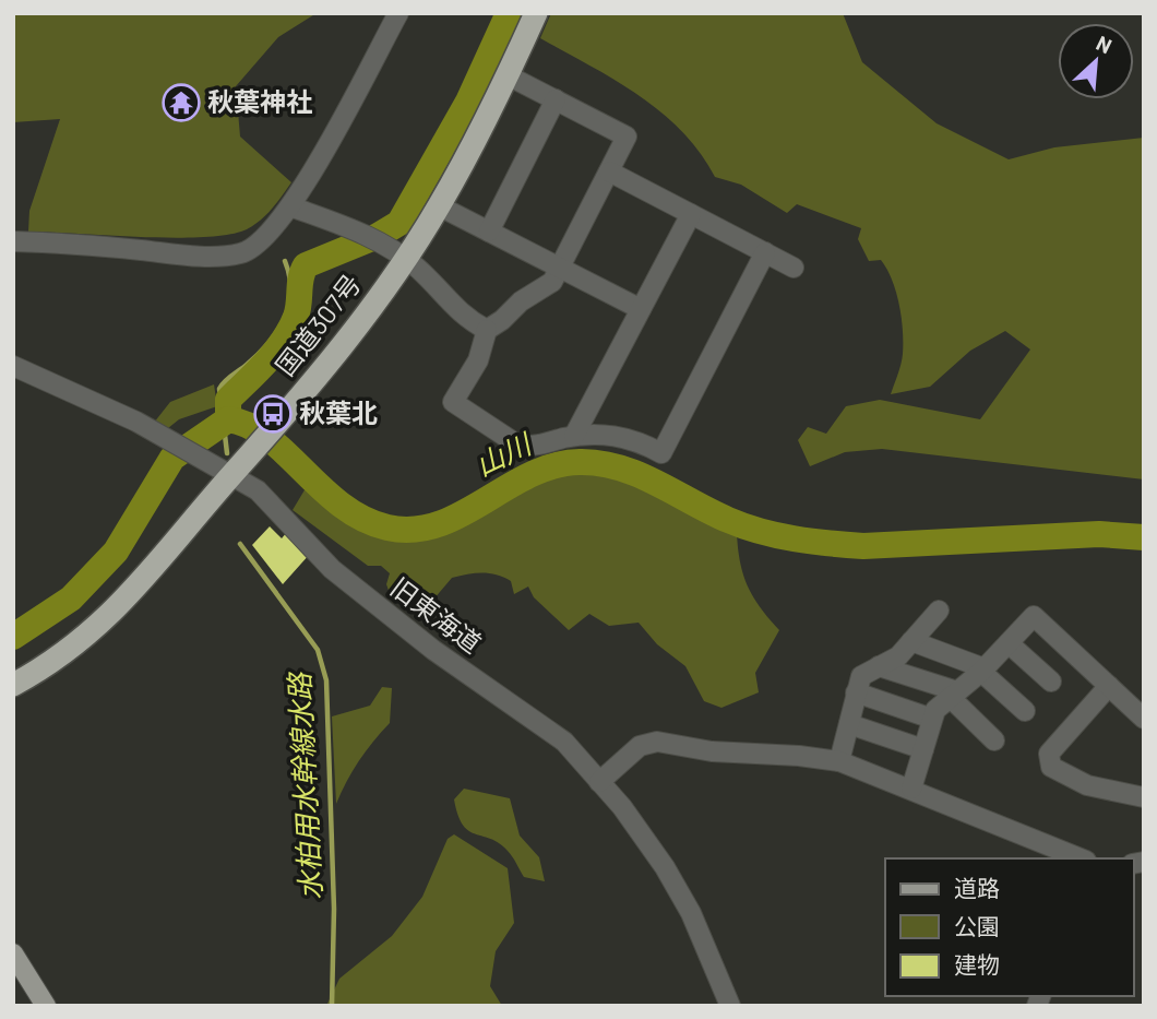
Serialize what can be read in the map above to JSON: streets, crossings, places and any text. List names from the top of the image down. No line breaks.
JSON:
{"streets":{"highway":["国道307号"],"street":["旧東海道"]},"crossings":[["国道307号","旧東海道"]],"water":["山川","水柏用水幹線水路"],"places":{"temple":["秋葉神社"],"bus stop":["秋葉北"]},"legend":["道路","公園","建物"],"north":"top right"}
